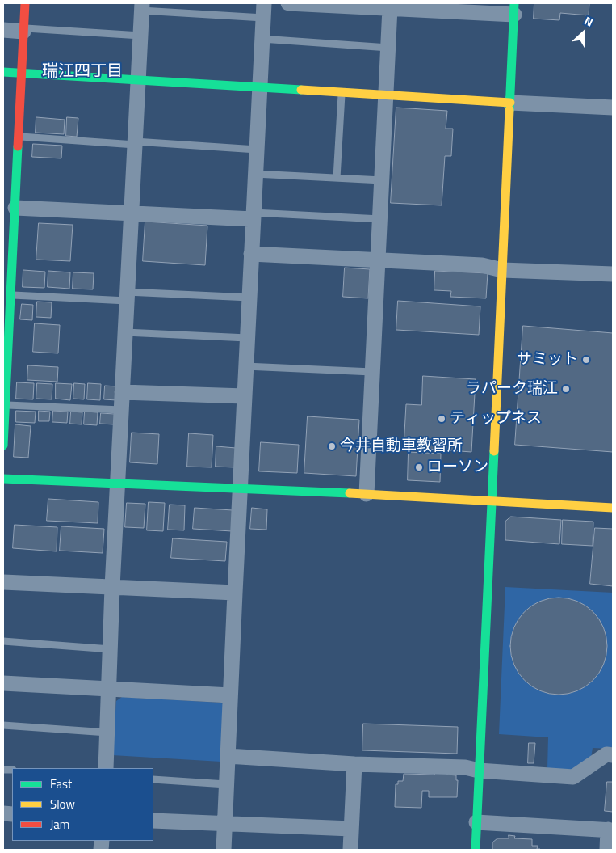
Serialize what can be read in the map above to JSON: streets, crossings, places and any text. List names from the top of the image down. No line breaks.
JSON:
{"districts":["瑞江四丁目"],"places":["サミット","ラパーク瑞江","ティップネス","今井自動車教習所","ローソン"],"legend":["Fast","Slow","Jam"],"north":"top right"}
